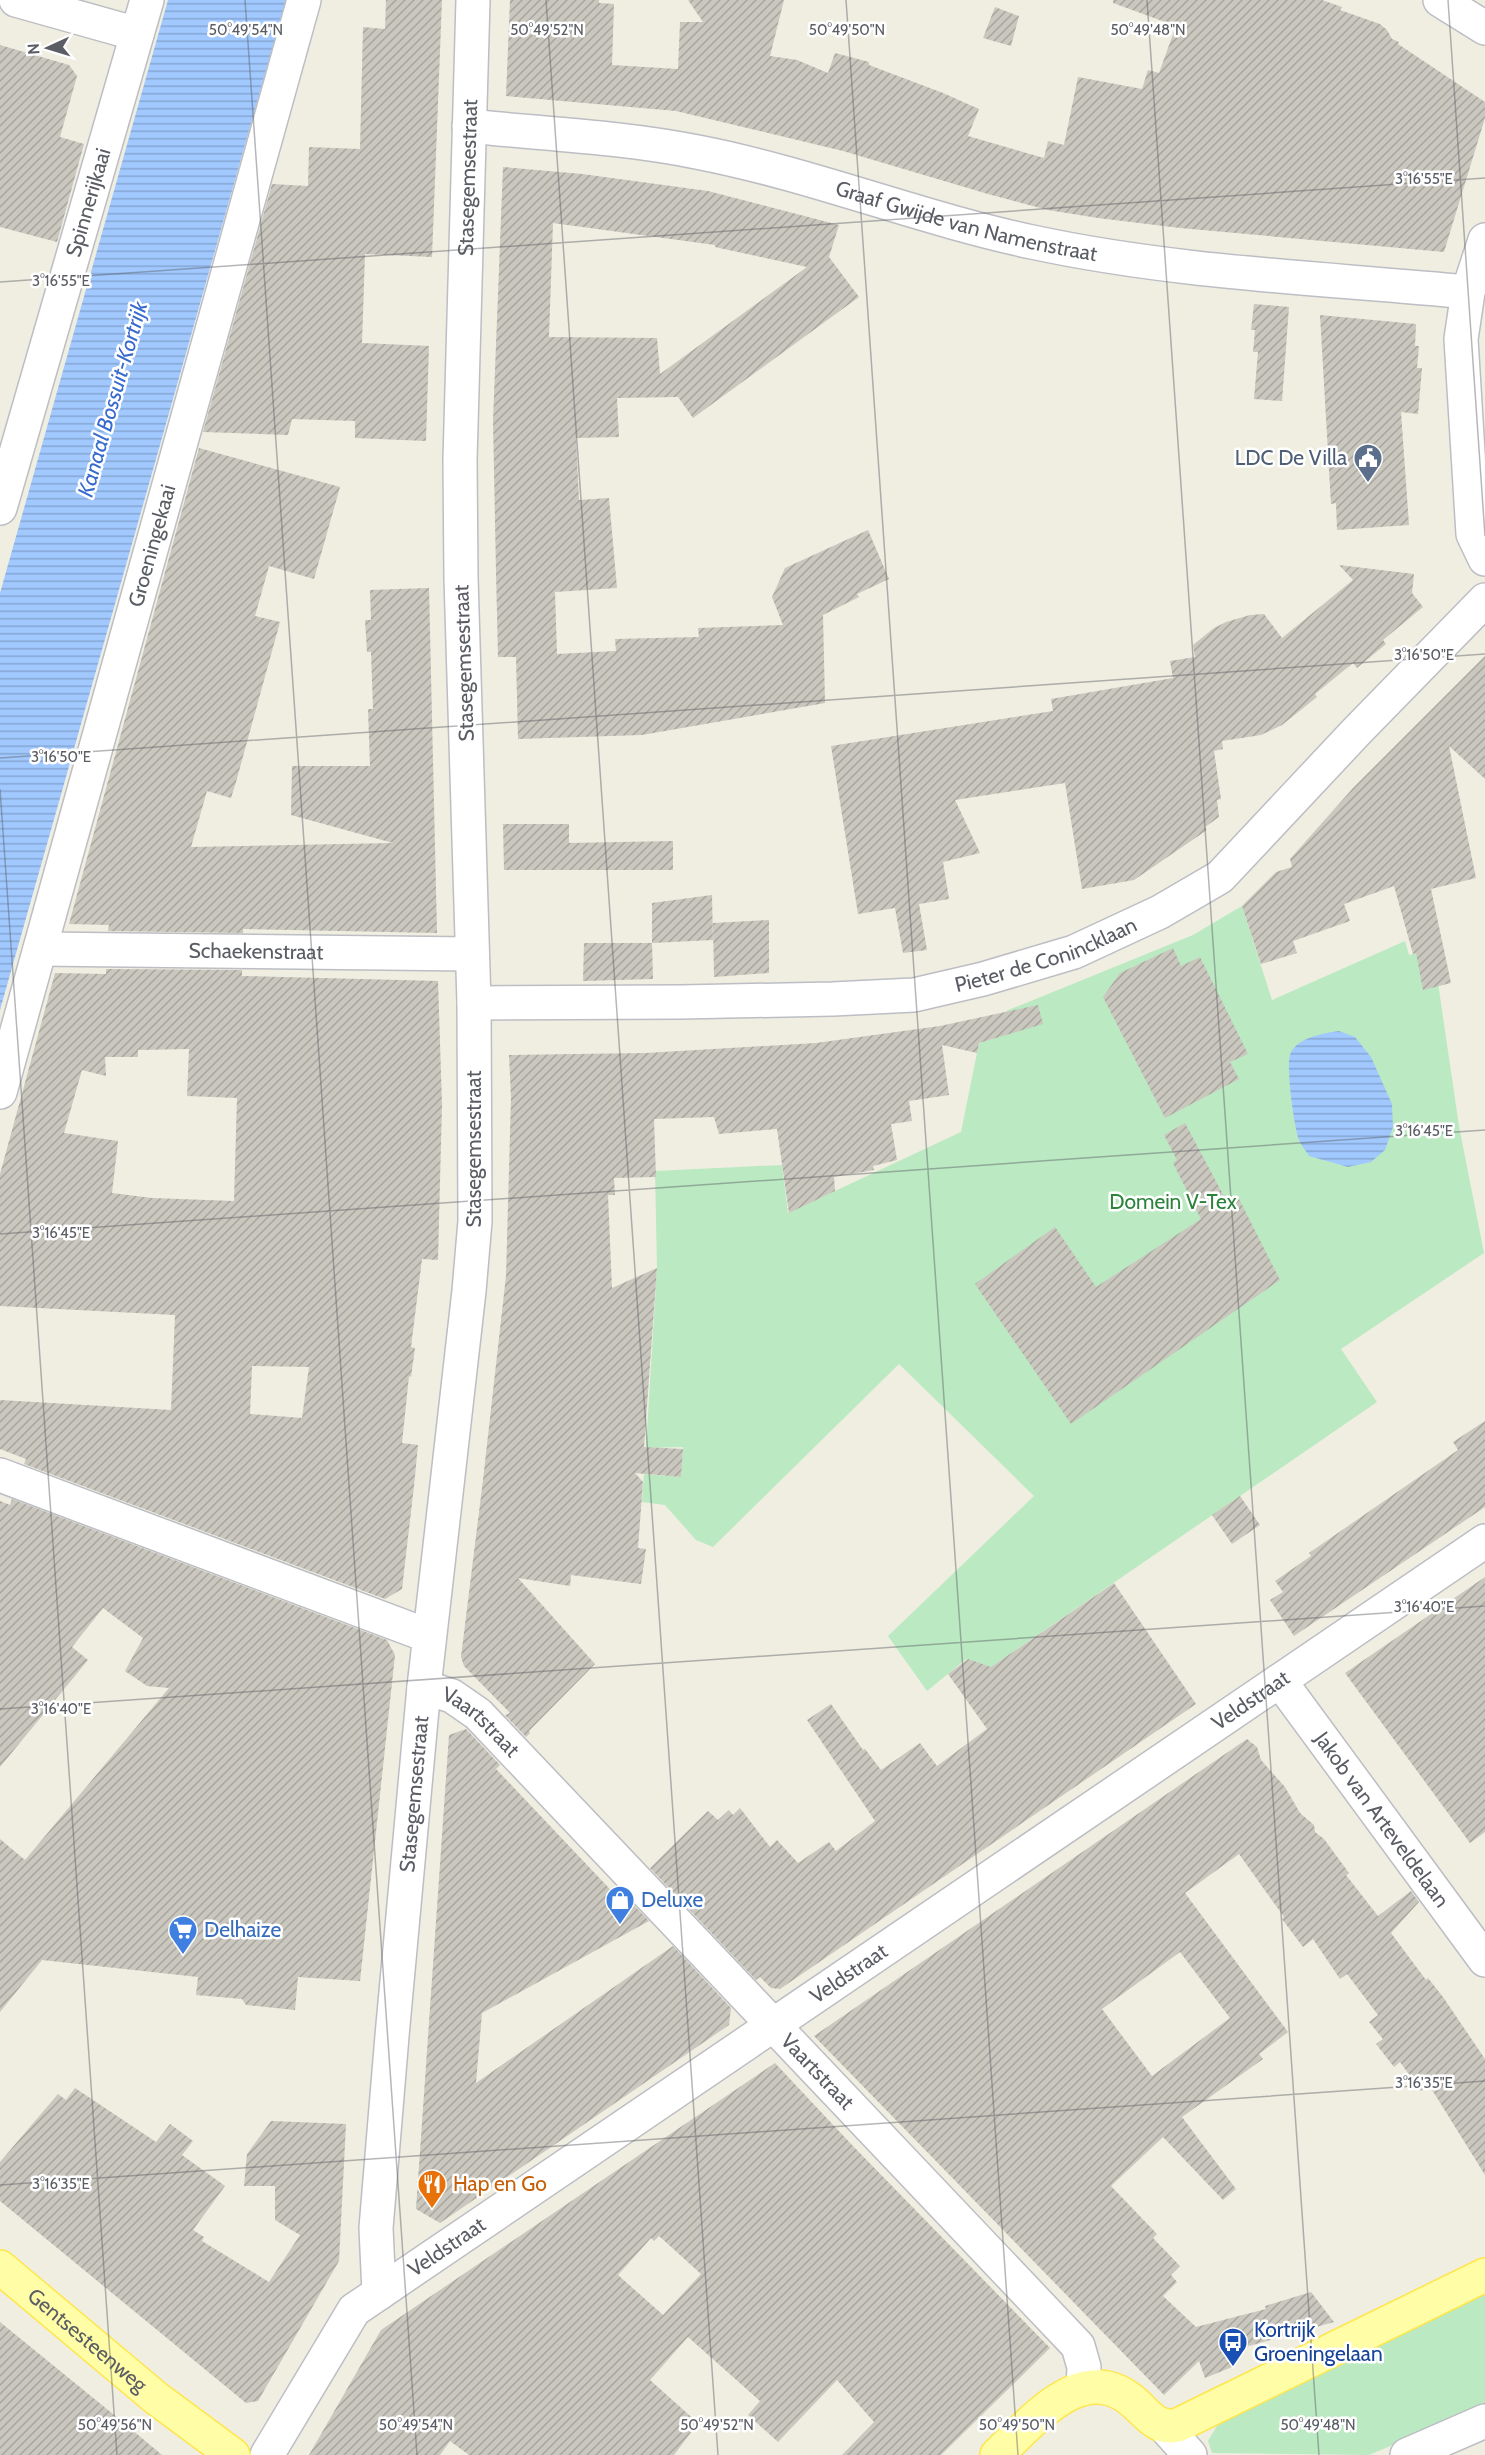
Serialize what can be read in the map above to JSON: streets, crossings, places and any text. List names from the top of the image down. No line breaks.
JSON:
{"streets":{"main road":["Gentsesteenweg"],"street":["Stasegemsestraat","Spinnerijkaai","Graaf Gwijde van Namenstraat","Groeningekaai","Schaekenstraat","Pieter de Conincklaan","Veldstraat","Vaartstraat","Jakob van Arteveldelaan"]},"crossings":[["Stasegemsestraat","Graaf Gwijde van Namenstraat"],["Stasegemsestraat","Schaekenstraat"],["Stasegemsestraat","Pieter de Conincklaan"],["Stasegemsestraat","Veldstraat"],["Stasegemsestraat","Vaartstraat"],["Groeningekaai","Schaekenstraat"],["Veldstraat","Vaartstraat"],["Veldstraat","Jakob van Arteveldelaan"]],"water":["Kanaal Bossuit-Kortrijk"],"parks":["Domein V-Tex"],"places":{"public building":["LDC De Villa"],"shop":["Deluxe"],"supermarket":["Delhaize"],"restaurant":["Hap en Go"],"bus stop":["Kortrijk Groeningelaan"]},"north":"left","coordinates":["50°49'52\"N","50°49'54\"N","50°49'50\"N","50°49'48\"N","3°16'55\"E","3°16'50\"E","3°16'45\"E","3°16'40\"E","3°16'35\"E","50°49'56\"N"]}
